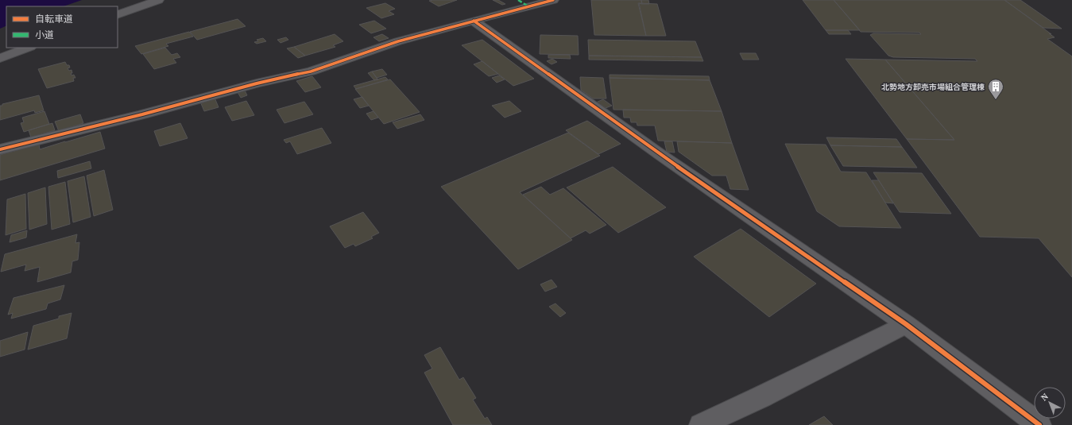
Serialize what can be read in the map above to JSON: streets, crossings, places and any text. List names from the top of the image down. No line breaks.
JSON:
{"places":{"building":["北勢地方卸売市場組合管理棟"]},"legend":["自転車道","小道"],"north":"top left"}
